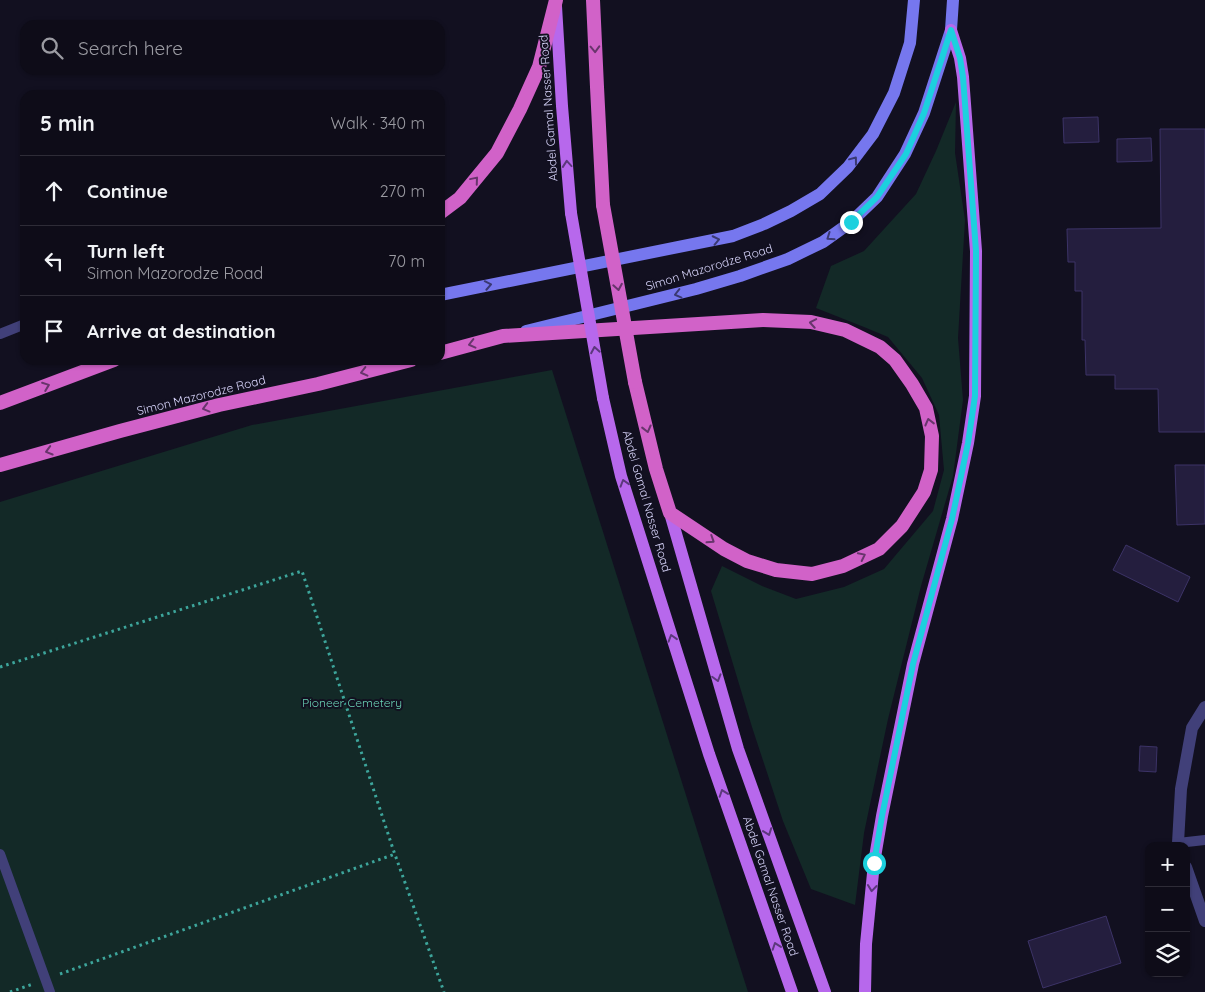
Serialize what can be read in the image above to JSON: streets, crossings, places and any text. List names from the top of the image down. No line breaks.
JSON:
{"streets":{"highway":["Abdel Gamal Nasser Road","Simon Mazorodze Road"]},"parks":["Pioneer Cemetery"],"page":{"search":"Search here","heading":["5 min","Walk · 340 m"],"list":[["Continue","270 m"],["Turn left","Simon Mazorodze Road","70 m"],"Arrive at destination"],"map_buttons":["+","−"]}}
